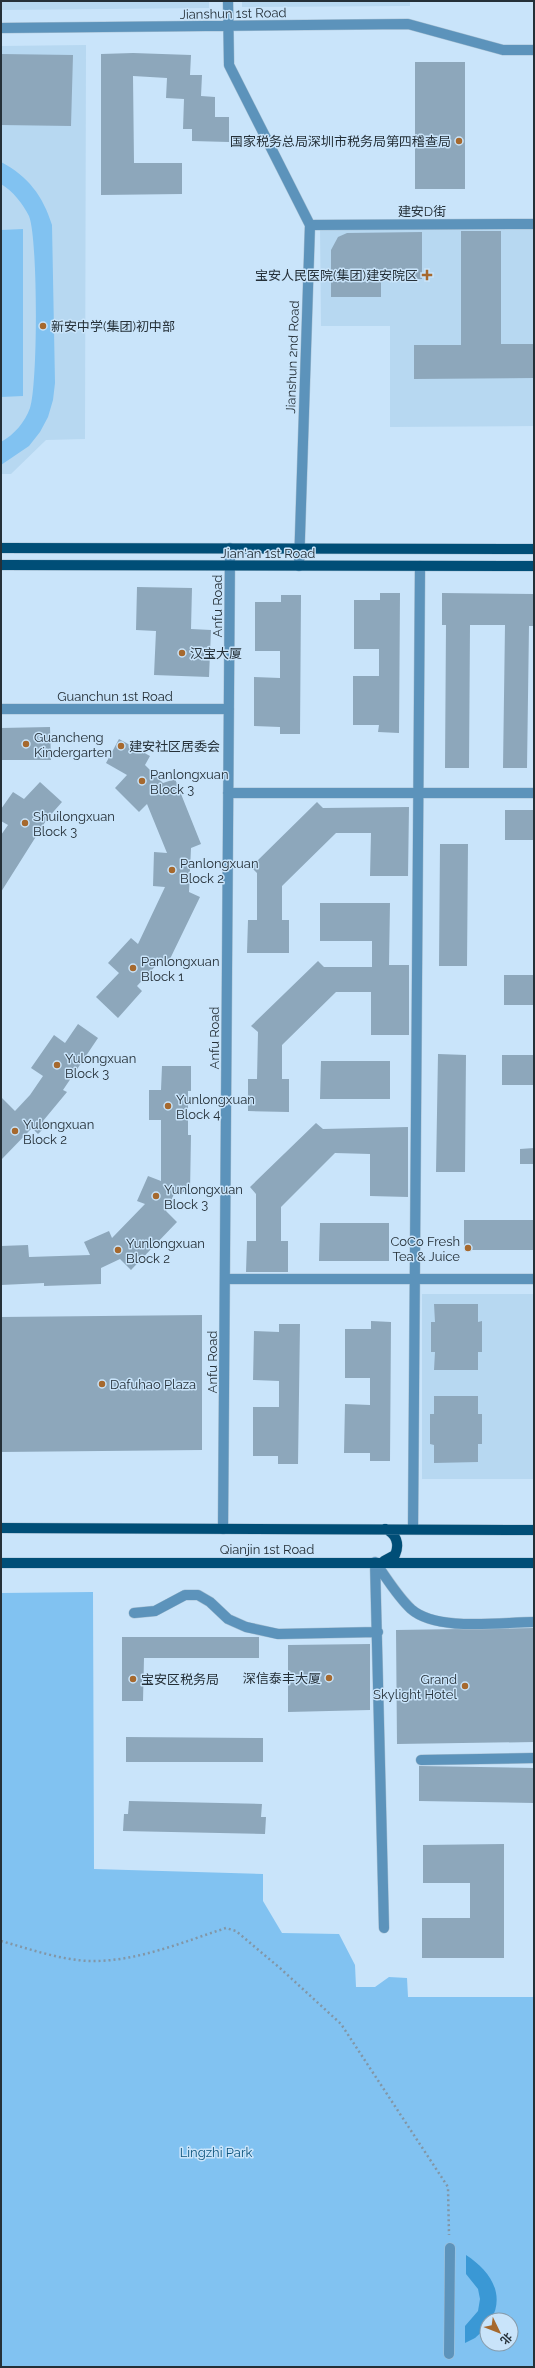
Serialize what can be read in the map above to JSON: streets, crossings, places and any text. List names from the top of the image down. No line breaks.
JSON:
{"streets":{"main road":["Jian'an 1st Road","Qianjin 1st Road"],"street":["Jianshun 1st Road","建安D街","Jianshun 2nd Road","Anfu Road","Guanchun 1st Road"]},"crossings":[["Jianshun 1st Road","Jianshun 2nd Road"],["建安D街","Jianshun 2nd Road"],["Jianshun 2nd Road","Jian'an 1st Road"],["Jian'an 1st Road","Anfu Road"],["Anfu Road","Guanchun 1st Road"],["Anfu Road","Qianjin 1st Road"]],"parks":["Lingzhi Park"],"places":{"other":["国家税务总局深圳市税务局第四稽查局","新安中学(集团)初中部","汉宝大厦","Guancheng Kindergarten","建安社区居委会","Panlongxuan Block 3","Shuilongxuan Block 3","Panlongxuan Block 2","Panlongxuan Block 1","Yulongxuan Block 3","Yunlongxuan Block 4","Yulongxuan Block 2","Yunlongxuan Block 3","CoCo Fresh Tea & Juice","Yunlongxuan Block 2","Dafuhao Plaza","深信泰丰大厦","宝安区税务局","Grand Skylight Hotel"],"health":["宝安人民医院(集团)建安院区"]},"north":"bottom right"}
